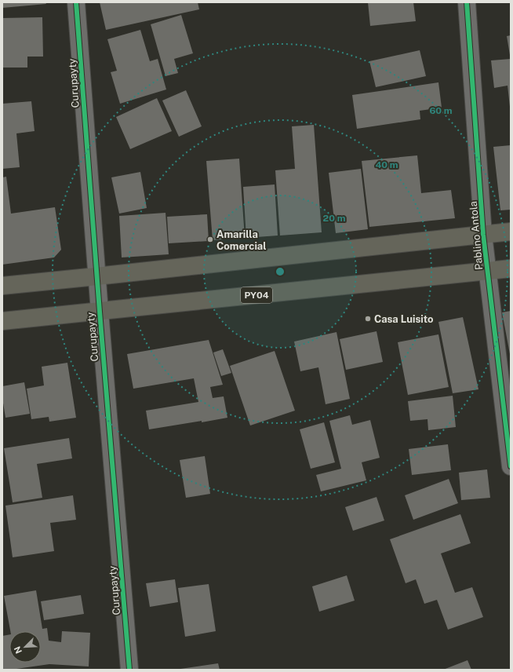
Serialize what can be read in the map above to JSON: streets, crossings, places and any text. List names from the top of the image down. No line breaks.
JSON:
{"streets":{"main road":["PY04"],"street":["Curupayty","Pablino Antola"]},"crossings":[["Curupayty","PY04"],["Pablino Antola","PY04"]],"places":["Amarilla Comercial","Casa Luisito"],"north":"bottom left","rings":["60 m","40 m","20 m"]}
